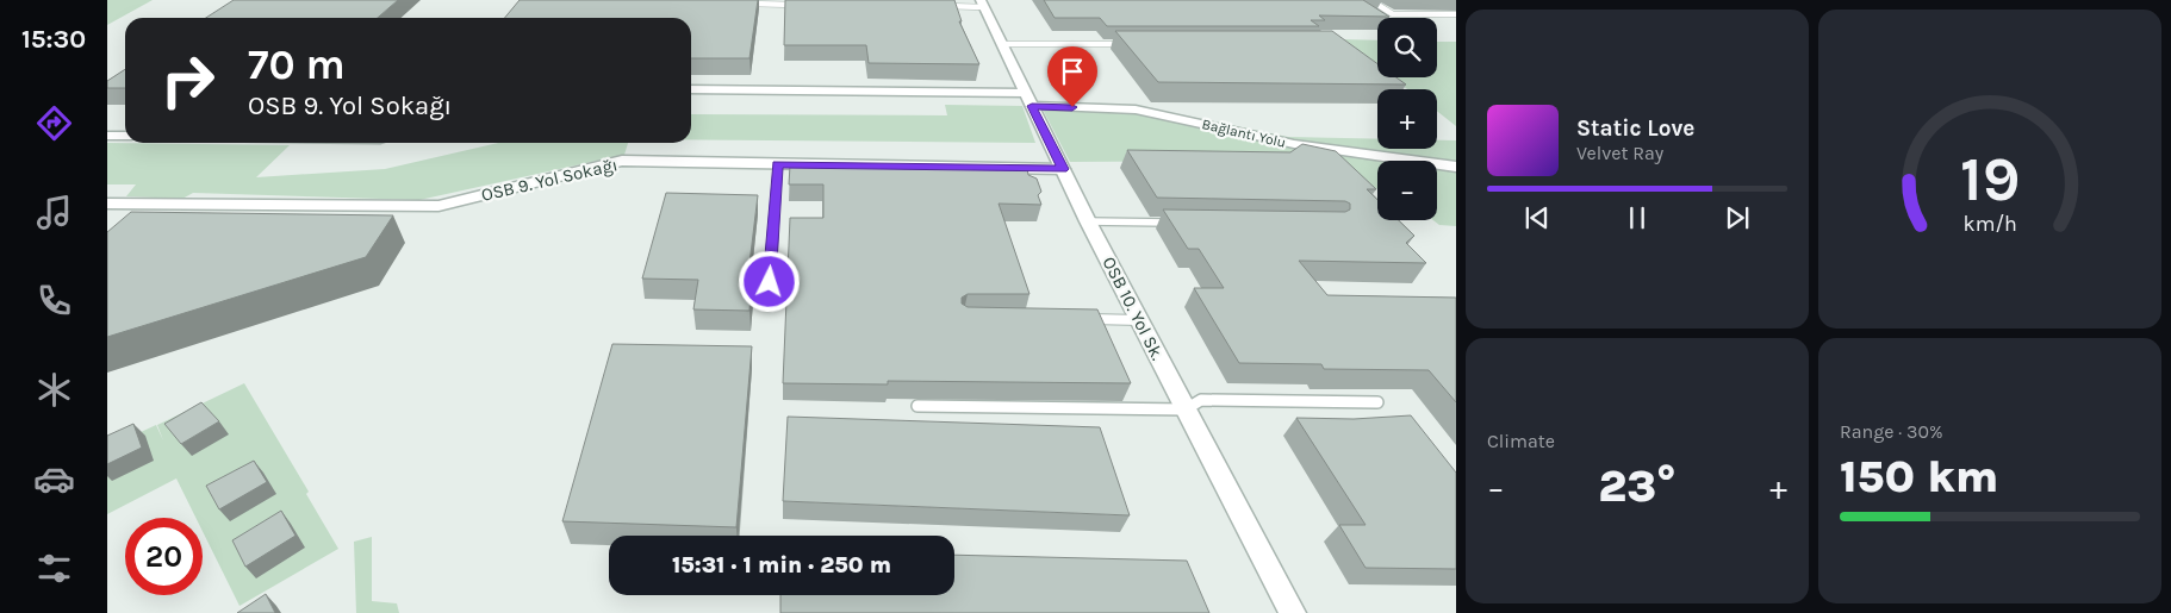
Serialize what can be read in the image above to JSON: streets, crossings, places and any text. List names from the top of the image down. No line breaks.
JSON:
{"streets":{"street":["Bağlantı Yolu","OSB 9. Yol Sokağı","OSB 10. Yol Sk."]},"crossings":[["Bağlantı Yolu","OSB 10. Yol Sk."],["OSB 9. Yol Sokağı","OSB 10. Yol Sk."]],"page":{"tabs":"15:30","map_buttons":["+","−"],"turn":["70 m","OSB 9. Yol Sokağı"],"song":["Static Love","Velvet Ray"],"tile":["Climate",["Range · 30%","150 km"]],"heat":["−","23°","+"],"limit":"20","trip":"15:31 · 1 min · 250 m","gauge":["19","km/h"]}}
